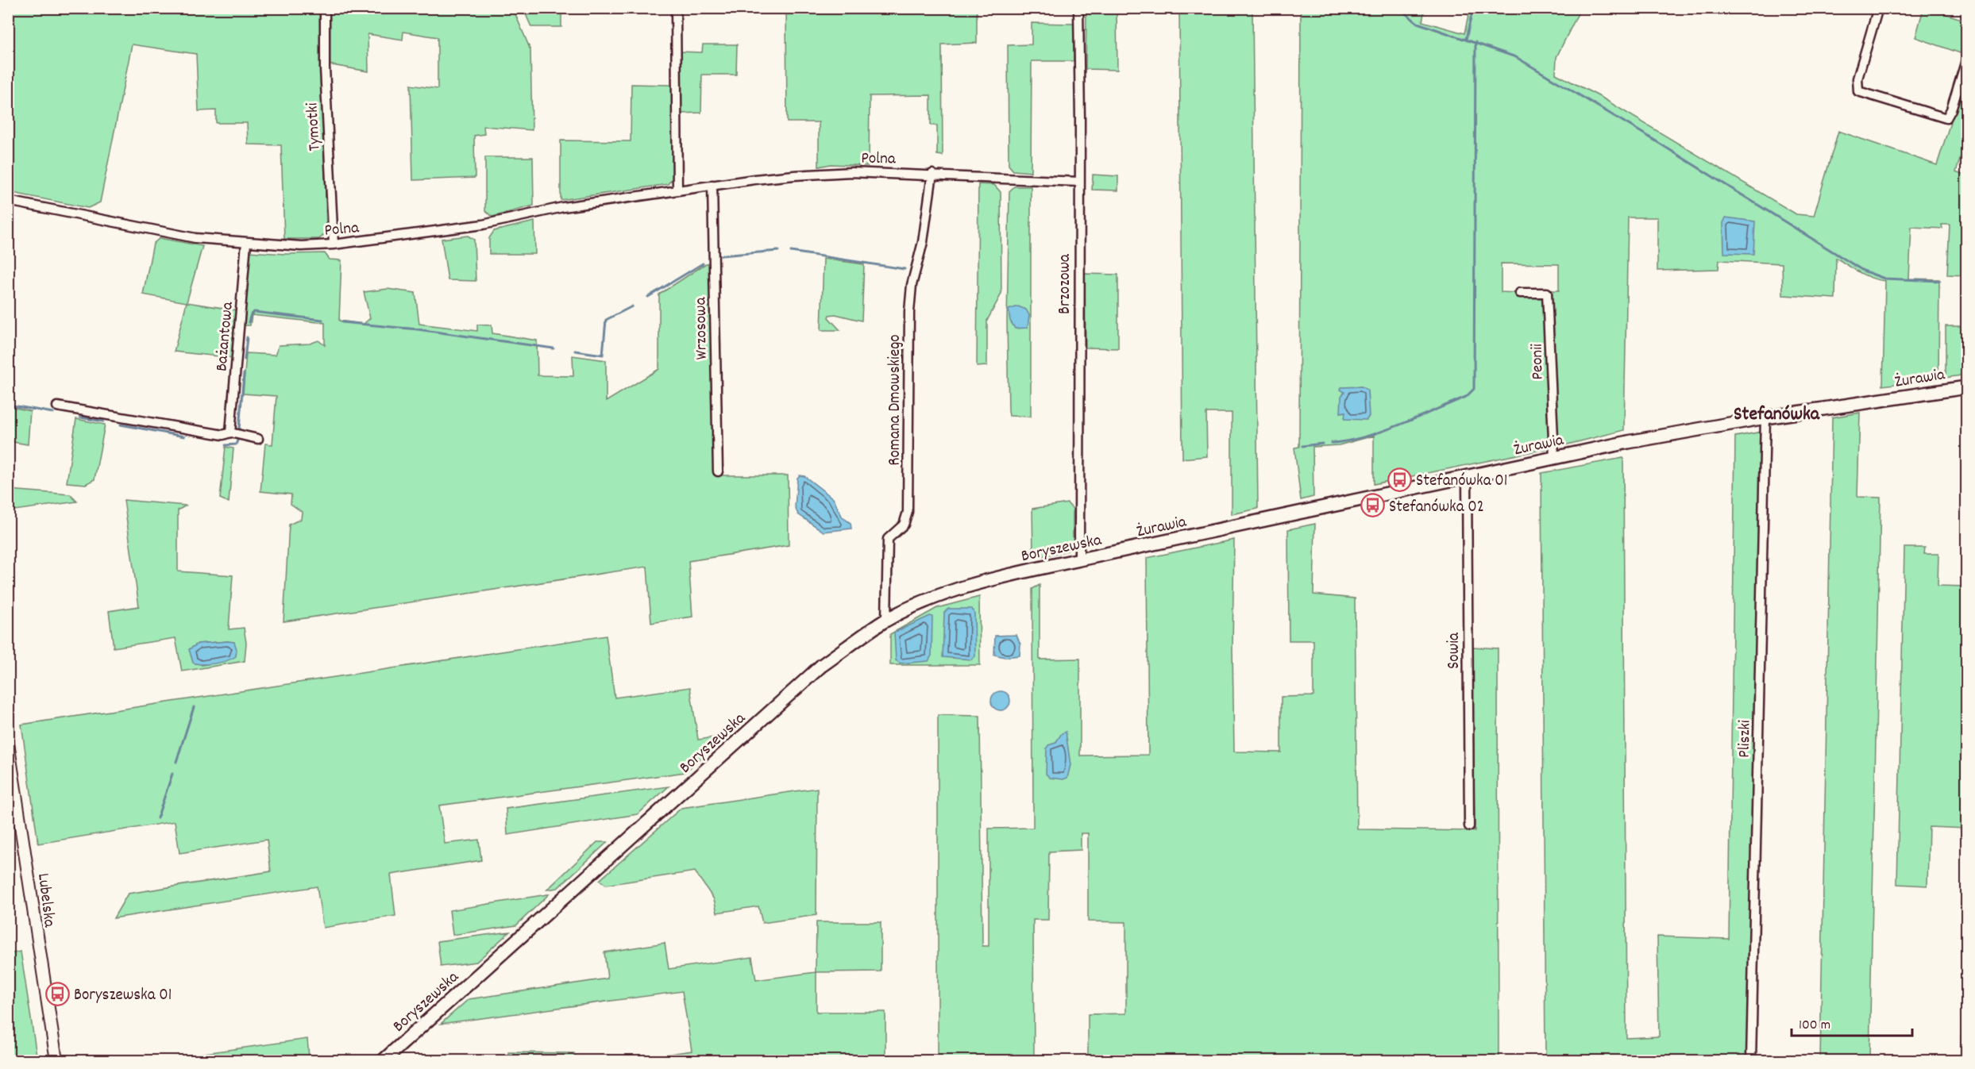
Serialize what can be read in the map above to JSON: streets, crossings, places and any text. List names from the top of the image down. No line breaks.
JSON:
{"streets":{"main road":["Żurawia","Boryszewska"],"street":["Tymotki","Polna","Brzozowa","Wrzosowa","Bażantowa","Peonii","Romana Dmowskiego","Sowia","Pliszki","Lubelska"]},"crossings":[["Tymotki","Polna"],["Polna","Brzozowa"],["Polna","Wrzosowa"],["Polna","Bażantowa"],["Polna","Romana Dmowskiego"],["Brzozowa","Boryszewska"],["Peonii","Żurawia"],["Żurawia","Boryszewska"],["Żurawia","Sowia"],["Żurawia","Pliszki"],["Romana Dmowskiego","Boryszewska"]],"districts":["Stefanówka"],"places":{"bus stop":["Stefanówka 01","Stefanówka 02","Boryszewska 01"]},"scale_bar":"100 m"}
